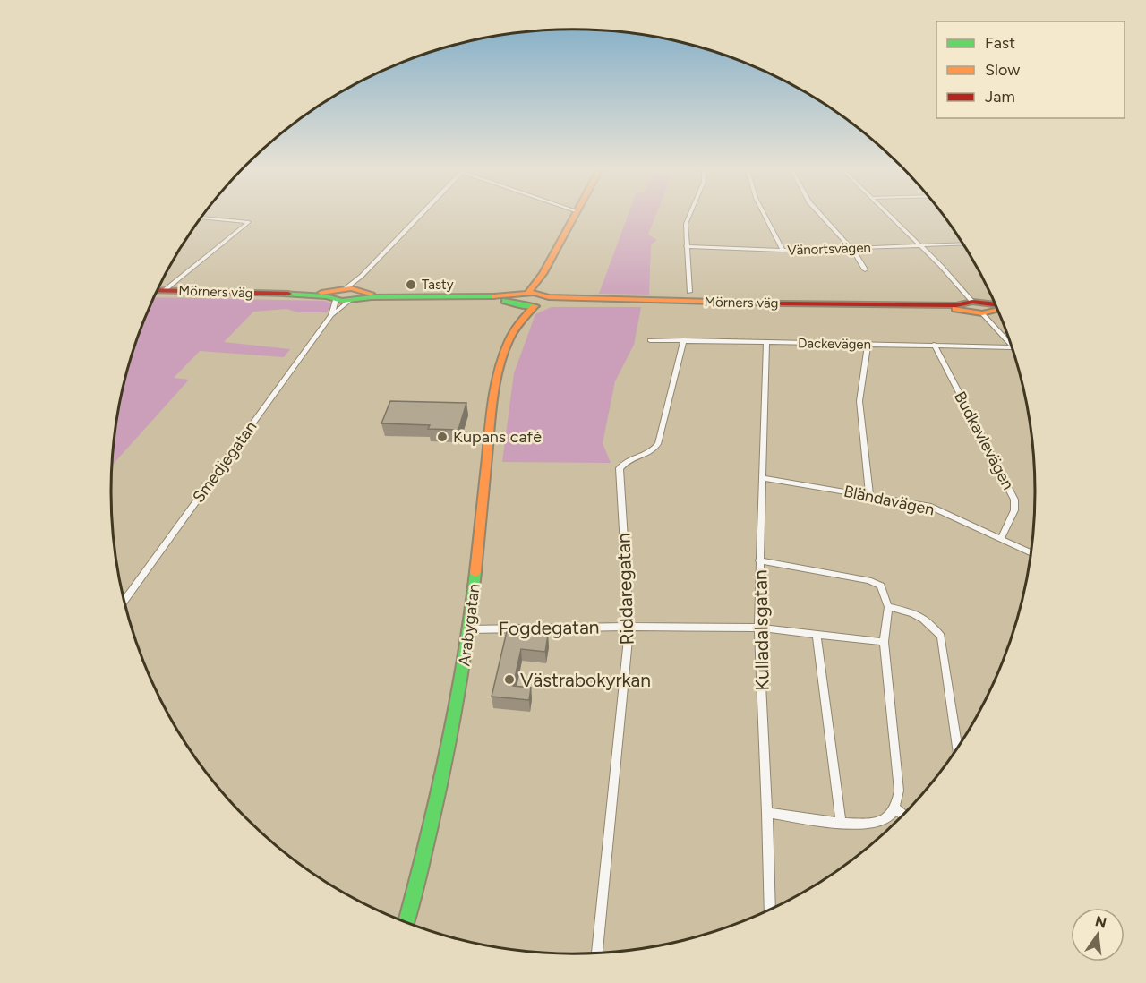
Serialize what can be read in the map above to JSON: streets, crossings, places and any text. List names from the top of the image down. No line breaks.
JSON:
{"streets":{"street":["Vänortsvägen","Mörners väg","Dackevägen","Budkavlevägen","Smedjegatan","Bländavägen","Riddaregatan","Arabygatan","Fogdegatan","Kulladalsgatan"]},"crossings":[["Mörners väg","Smedjegatan"],["Mörners väg","Arabygatan"],["Dackevägen","Budkavlevägen"],["Dackevägen","Riddaregatan"],["Dackevägen","Kulladalsgatan"],["Budkavlevägen","Bländavägen"],["Bländavägen","Kulladalsgatan"],["Riddaregatan","Fogdegatan"],["Arabygatan","Fogdegatan"],["Fogdegatan","Kulladalsgatan"]],"places":["Tasty","Kupans café","Västrabokyrkan"],"legend":["Fast","Slow","Jam"],"north":"top"}
